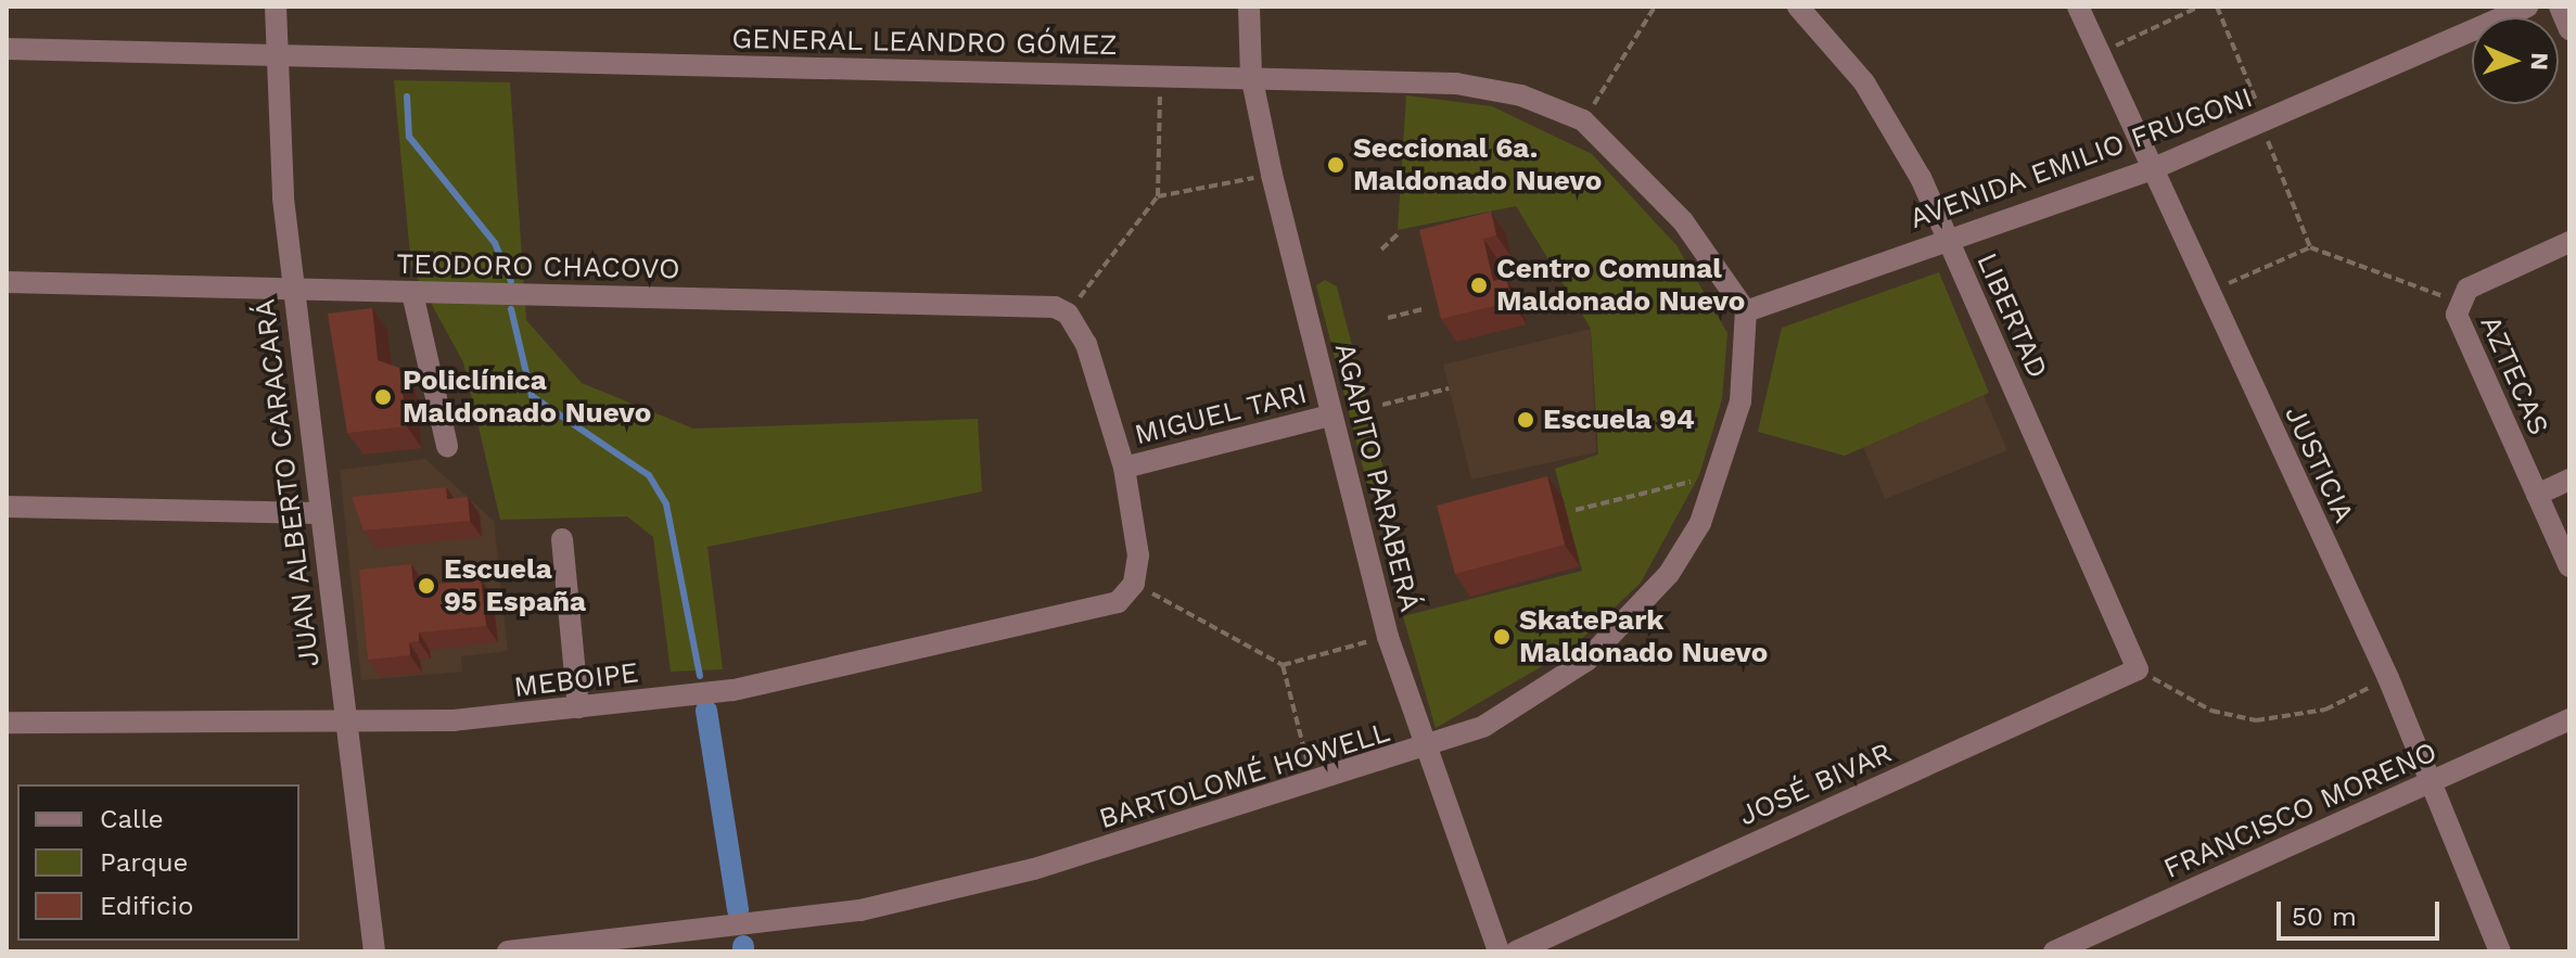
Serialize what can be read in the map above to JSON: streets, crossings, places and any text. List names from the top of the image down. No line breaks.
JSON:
{"streets":{"street":["GENERAL LEANDRO GÓMEZ","AVENIDA EMILIO FRUGONI","TEODORO CHACOVO","LIBERTAD","AZTECAS","MIGUEL TARI","JUSTICIA","AGAPITO PARABERÁ","JUAN ALBERTO CARACARÁ","MEBOIPE","BARTOLOMÉ HOWELL","JOSÉ BIVAR","FRANCISCO MORENO"]},"crossings":[["GENERAL LEANDRO GÓMEZ","AVENIDA EMILIO FRUGONI"],["GENERAL LEANDRO GÓMEZ","AGAPITO PARABERÁ"],["GENERAL LEANDRO GÓMEZ","JUAN ALBERTO CARACARÁ"],["GENERAL LEANDRO GÓMEZ","BARTOLOMÉ HOWELL"],["AVENIDA EMILIO FRUGONI","LIBERTAD"],["AVENIDA EMILIO FRUGONI","JUSTICIA"],["AVENIDA EMILIO FRUGONI","BARTOLOMÉ HOWELL"],["TEODORO CHACOVO","JUAN ALBERTO CARACARÁ"],["LIBERTAD","JOSÉ BIVAR"],["MIGUEL TARI","AGAPITO PARABERÁ"],["JUSTICIA","FRANCISCO MORENO"],["AGAPITO PARABERÁ","BARTOLOMÉ HOWELL"],["JUAN ALBERTO CARACARÁ","MEBOIPE"]],"places":["Seccional 6a. Maldonado Nuevo","Centro Comunal Maldonado Nuevo","Policlínica Maldonado Nuevo","Escuela 94","Escuela 95 España","SkatePark Maldonado Nuevo"],"legend":["Calle","Parque","Edificio"],"scale_bar":"50 m","north":"right"}
